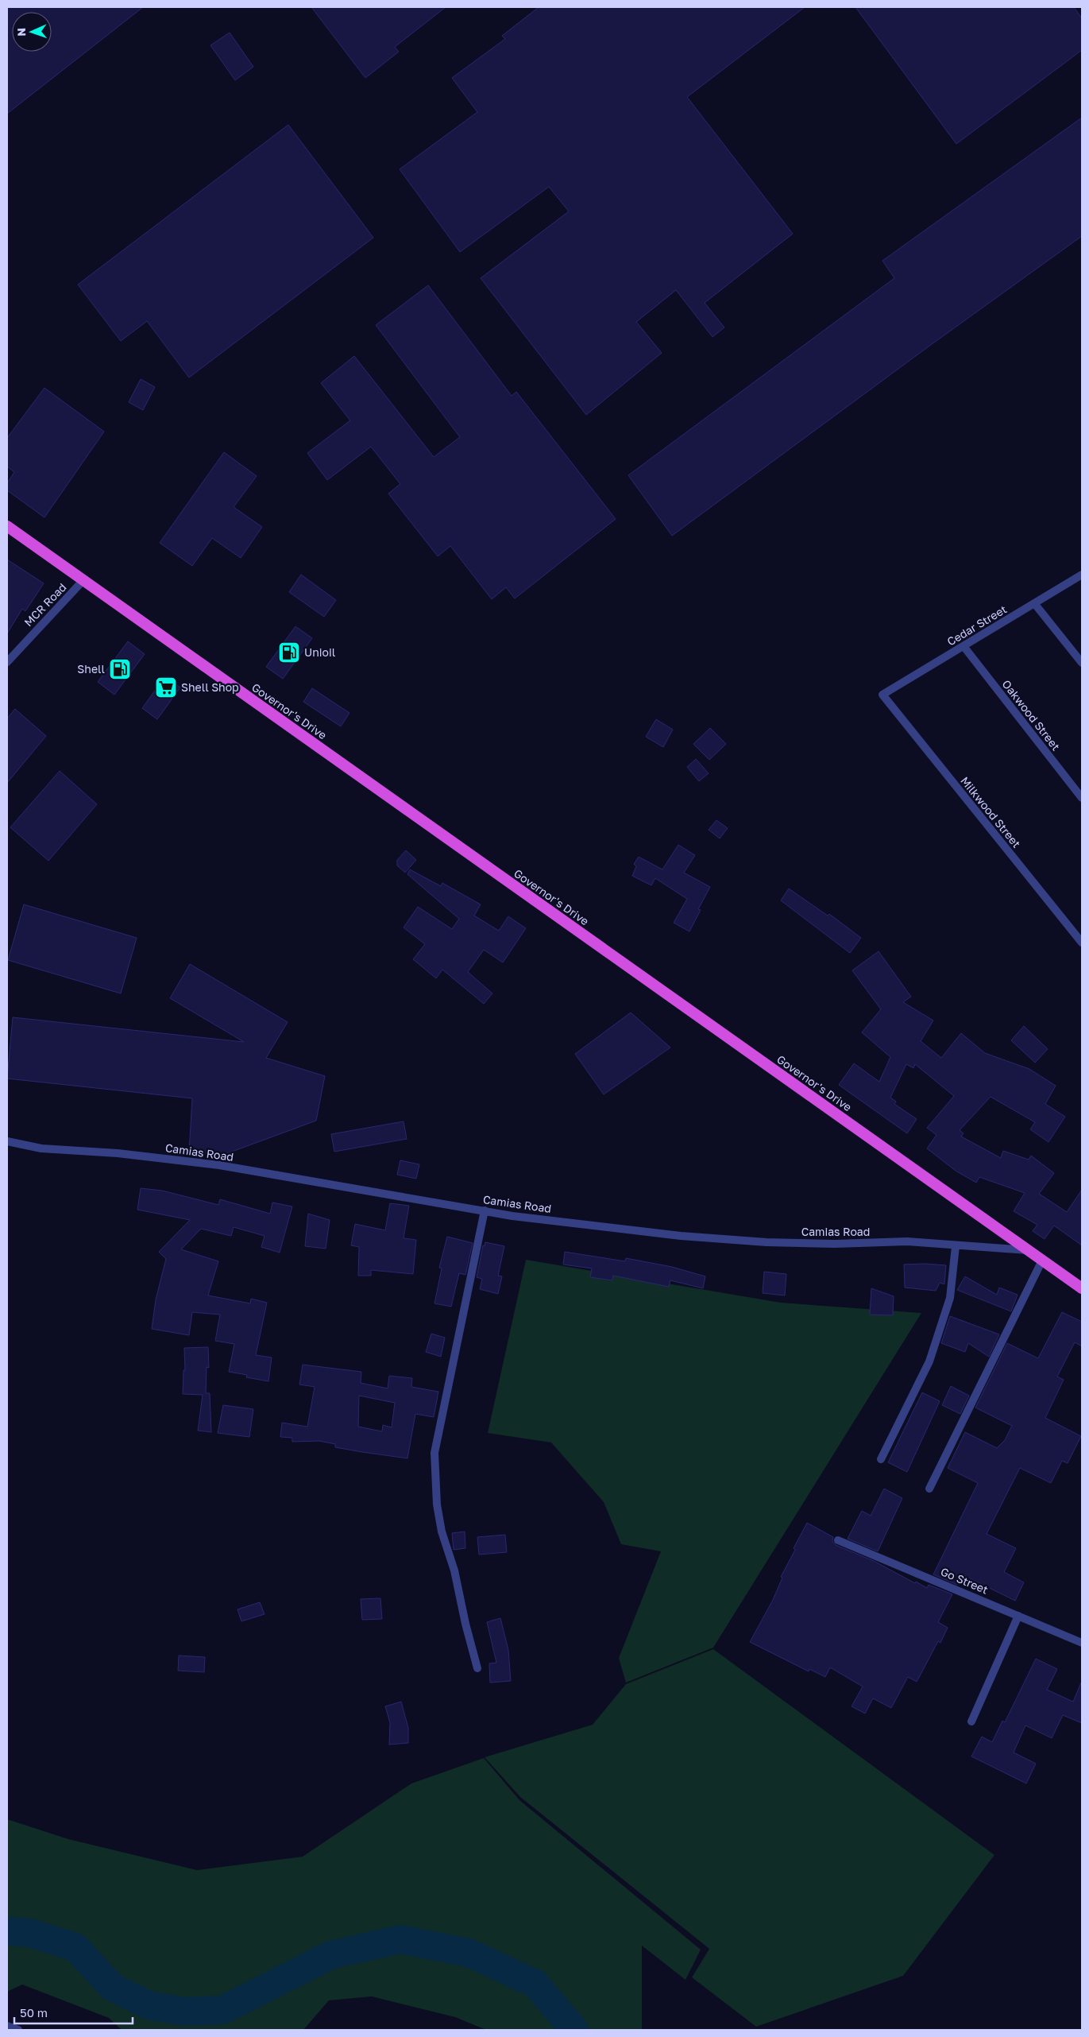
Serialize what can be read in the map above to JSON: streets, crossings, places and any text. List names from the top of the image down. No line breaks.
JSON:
{"streets":{"highway":["Governor's Drive"],"street":["MCR Road","Cedar Street","Oakwood Street","Milkwood Street","Camias Road","Go Street"]},"crossings":[["MCR Road","Governor's Drive"],["Cedar Street","Oakwood Street"],["Cedar Street","Milkwood Street"],["Governor's Drive","Camias Road"]],"places":{"fuel station":["Unioil","Shell"],"supermarket":["Shell Shop"]},"scale_bar":"50 m","north":"left"}
